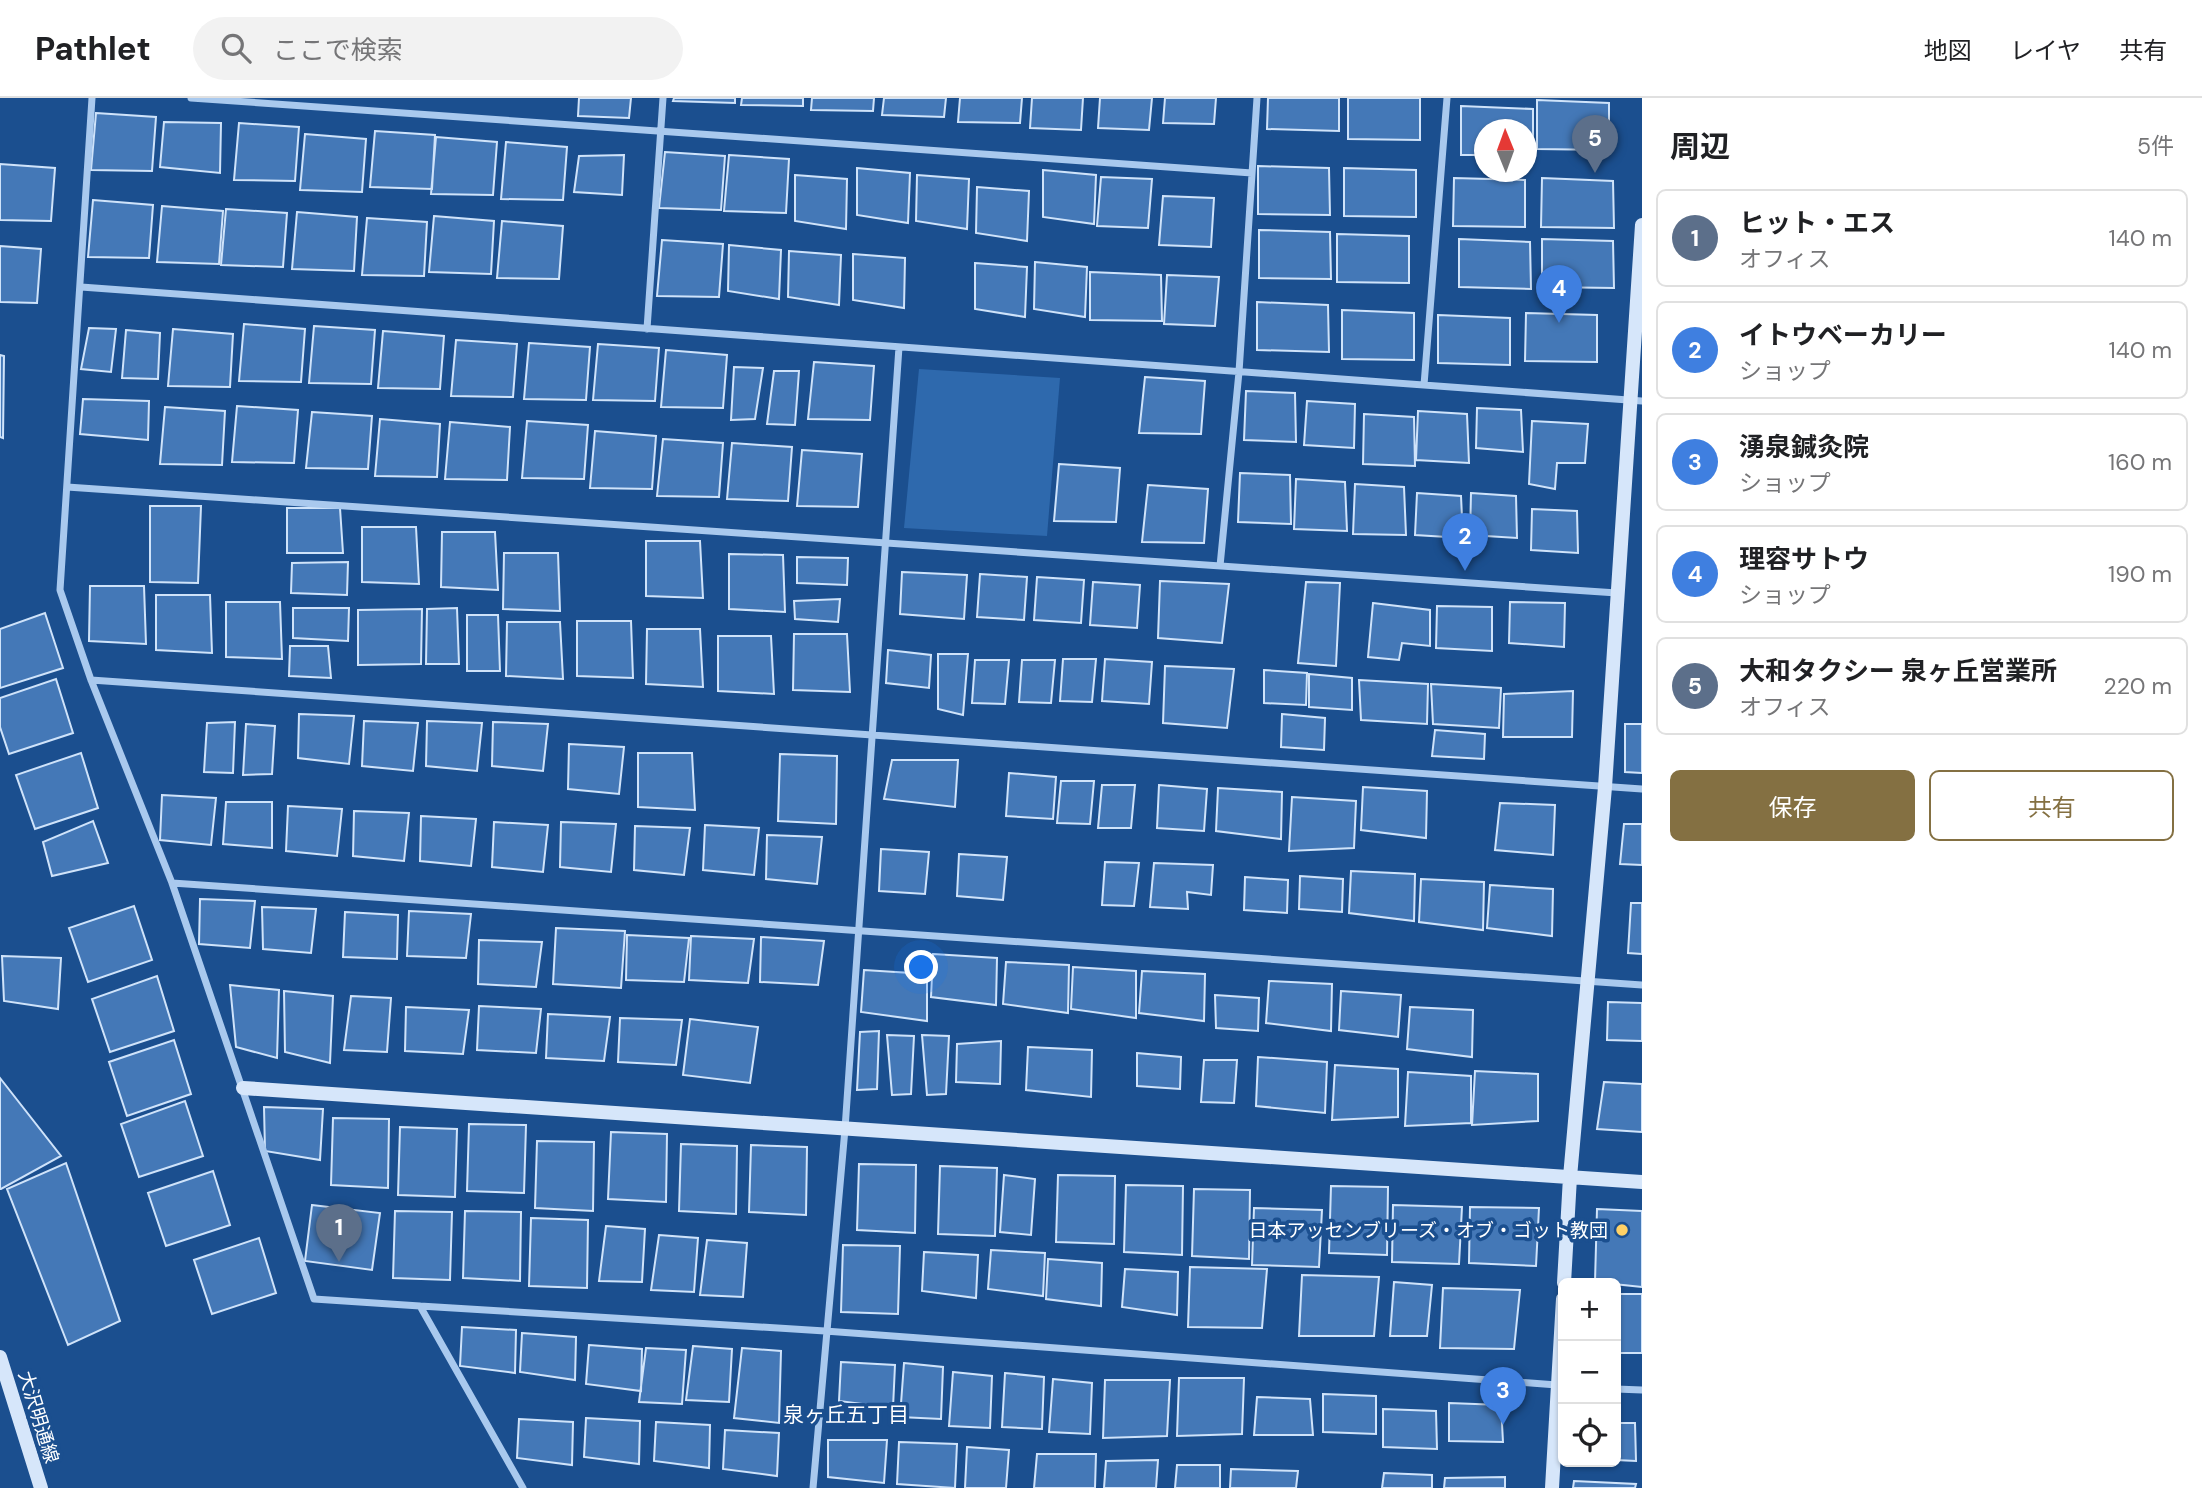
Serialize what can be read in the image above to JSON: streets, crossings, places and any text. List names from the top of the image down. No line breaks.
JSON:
{"streets":{"street":["大沢明通線"]},"districts":["泉ヶ丘五丁目"],"places":["日本アッセンブリーズ・オブ・ゴット教団"],"north":"top","page":{"header":"Pathlet","search":"ここで検索","nav":["地図","レイヤ","共有"],"heading":["周辺","5件"],"pins":["5","4","2","1","3"],"list":[{"mark":"1","name":"ヒット・エス","note":"オフィス","value":"140 m"},{"mark":"2","name":"イトウベーカリー","note":"ショップ","value":"140 m"},{"mark":"3","name":"湧泉鍼灸院","note":"ショップ","value":"160 m"},{"mark":"4","name":"理容サトウ","note":"ショップ","value":"190 m"},{"mark":"5","name":"大和タクシー 泉ヶ丘営業所","note":"オフィス","value":"220 m"}],"buttons":["保存","共有"],"map_buttons":["+","−"]}}
